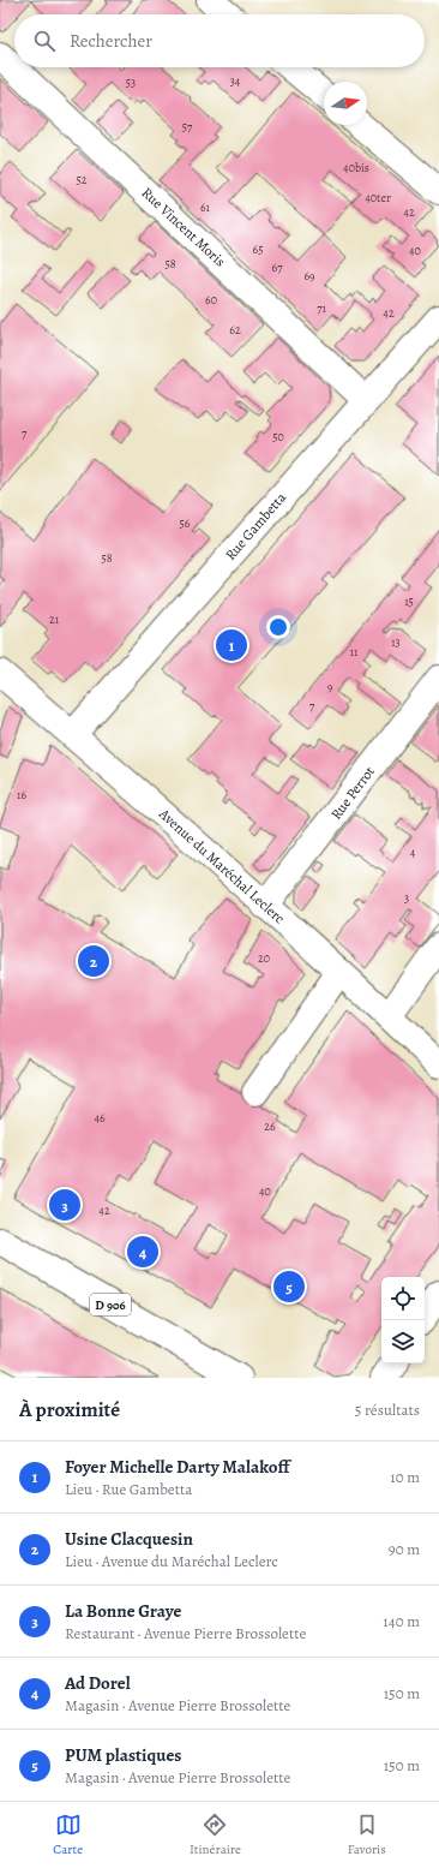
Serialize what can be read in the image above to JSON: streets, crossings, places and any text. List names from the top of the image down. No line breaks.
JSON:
{"streets":{"street":["Rue Vincent Moris","Rue Gambetta","Rue Perrot","Avenue du Maréchal Leclerc","D 906"]},"crossings":[["Rue Vincent Moris","Rue Gambetta"],["Rue Gambetta","Avenue du Maréchal Leclerc"],["Rue Perrot","Avenue du Maréchal Leclerc"]],"house_numbers":["34","53","57","40bis","52","40ter","61","42","65","40","58","67","69","60","71","42","62","7","50","56","58","15","21","13","11","9","7","16","4","3","20","46","26","40","42"],"north":"right","page":{"search":"Rechercher","pins":["1","2","3","4","5"],"heading":["À proximité","5 résultats"],"list":[{"mark":"1","name":"Foyer Michelle Darty Malakoff","note":"Lieu · Rue Gambetta","value":"10 m"},{"mark":"2","name":"Usine Clacquesin","note":"Lieu · Avenue du Maréchal Leclerc","value":"90 m"},{"mark":"3","name":"La Bonne Graye","note":"Restaurant · Avenue Pierre Brossolette","value":"140 m"},{"mark":"4","name":"Ad Dorel","note":"Magasin · Avenue Pierre Brossolette","value":"150 m"},{"mark":"5","name":"PUM plastiques","note":"Magasin · Avenue Pierre Brossolette","value":"150 m"}],"nav":["Carte","Itinéraire","Favoris"]}}
